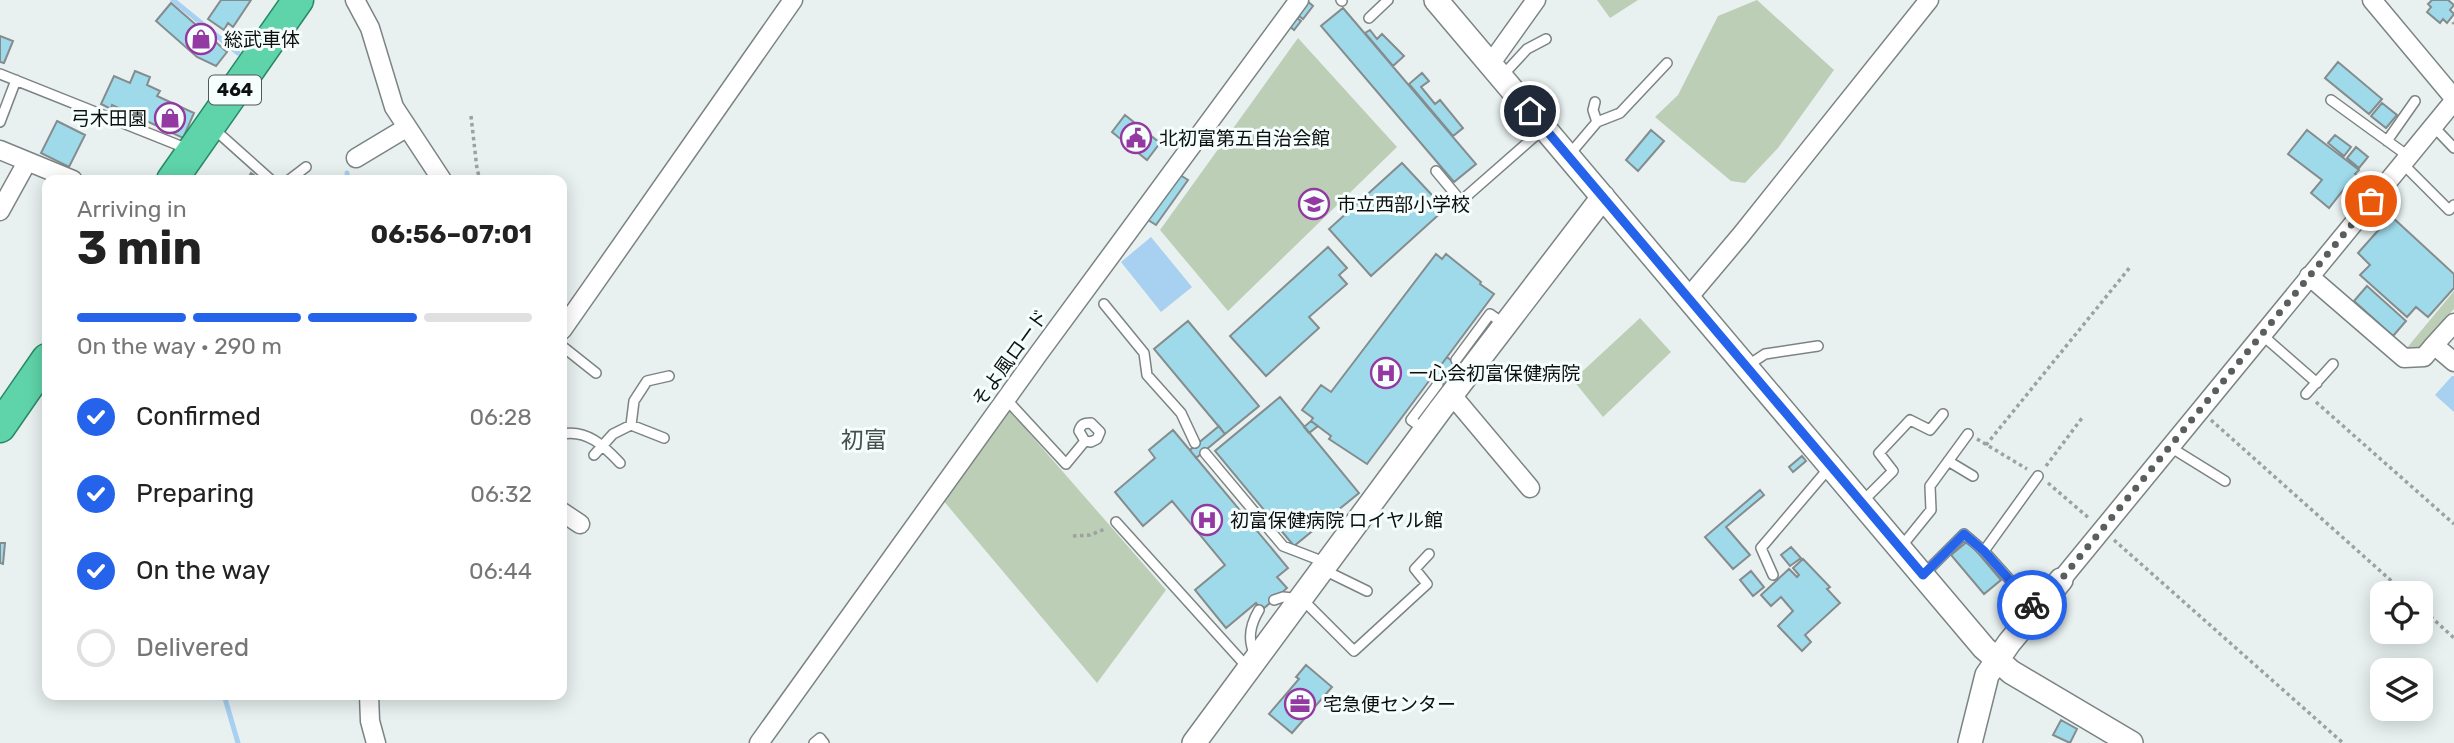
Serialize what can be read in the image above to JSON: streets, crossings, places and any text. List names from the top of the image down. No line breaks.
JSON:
{"streets":{"highway":["464"],"street":["そよ風ロード"]},"districts":["初富"],"places":{"shop":["総武車体","弓木田園"],"public building":["北初富第五自治会館"],"school or university":["市立西部小学校"],"hospital":["一心会初富保健病院","初富保健病院 ロイヤル館"],"office":["宅急便センター"]},"page":{"heading":["3 min","Arriving in","06:56–07:01"],"bar":"On the way · 290 m","list":[["Confirmed","06:28"],["Preparing","06:32"],["On the way","06:44"],"Delivered"]}}
